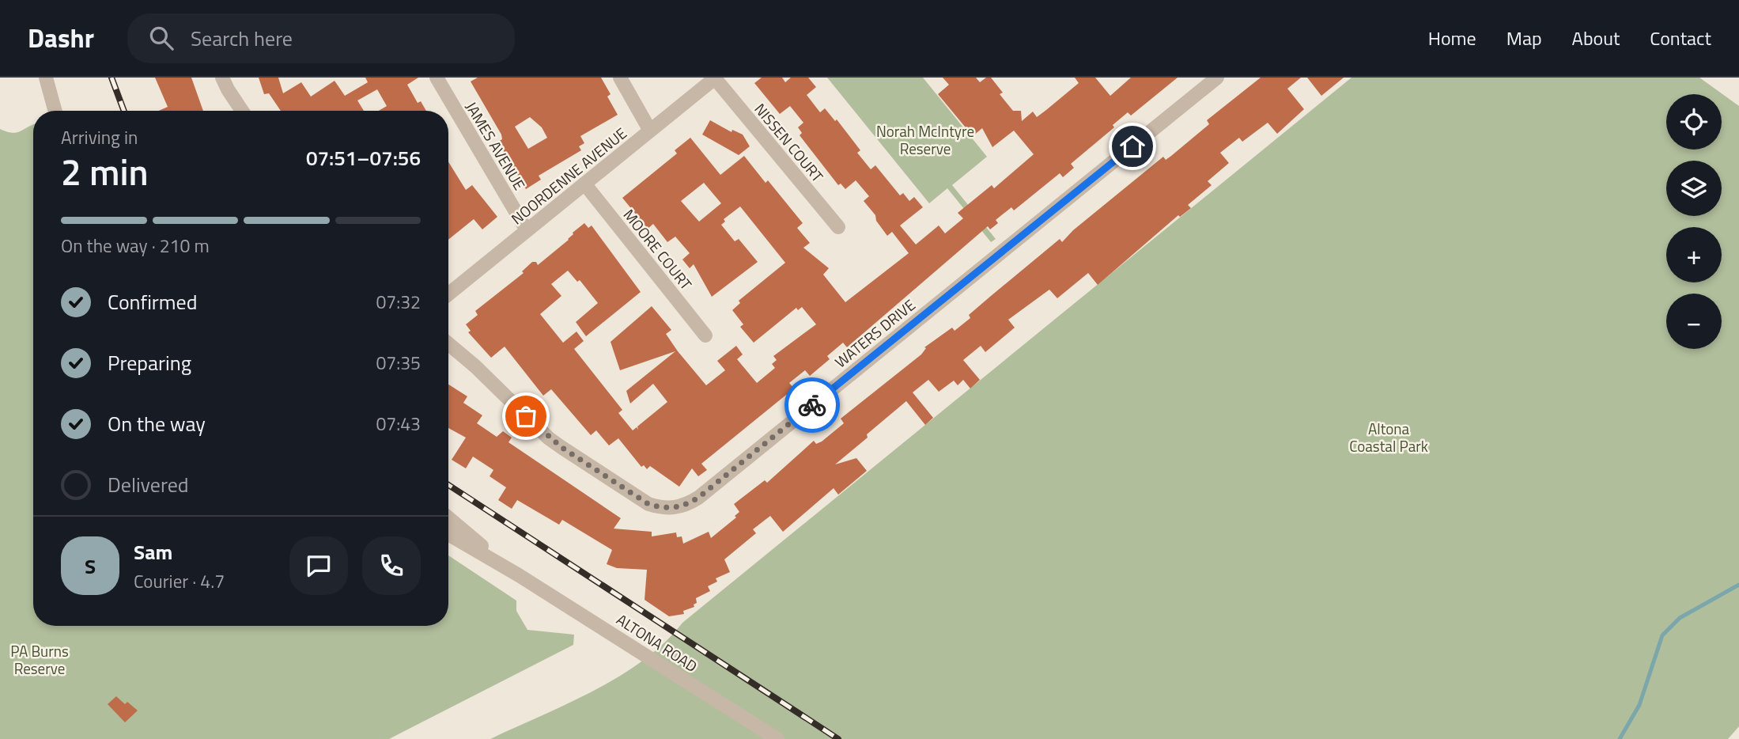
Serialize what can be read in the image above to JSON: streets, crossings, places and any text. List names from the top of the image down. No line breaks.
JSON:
{"streets":{"street":["NISSEN COURT","JAMES AVENUE","NOORDENNE AVENUE","MOORE COURT","WATERS DRIVE","ALTONA ROAD"]},"crossings":[["NISSEN COURT","NOORDENNE AVENUE"],["JAMES AVENUE","NOORDENNE AVENUE"],["NOORDENNE AVENUE","MOORE COURT"]],"parks":["Norah McIntyre Reserve","Altona Coastal Park","PA Burns Reserve"],"page":{"header":"Dashr","search":"Search here","nav":["Home","Map","About","Contact"],"map_buttons":["+","−"],"heading":["2 min","Arriving in","07:51–07:56"],"panel":["Sam","Courier · 4.7"],"bar":"On the way · 210 m","list":[["Confirmed","07:32"],["Preparing","07:35"],["On the way","07:43"],"Delivered"],"round":"S"}}
